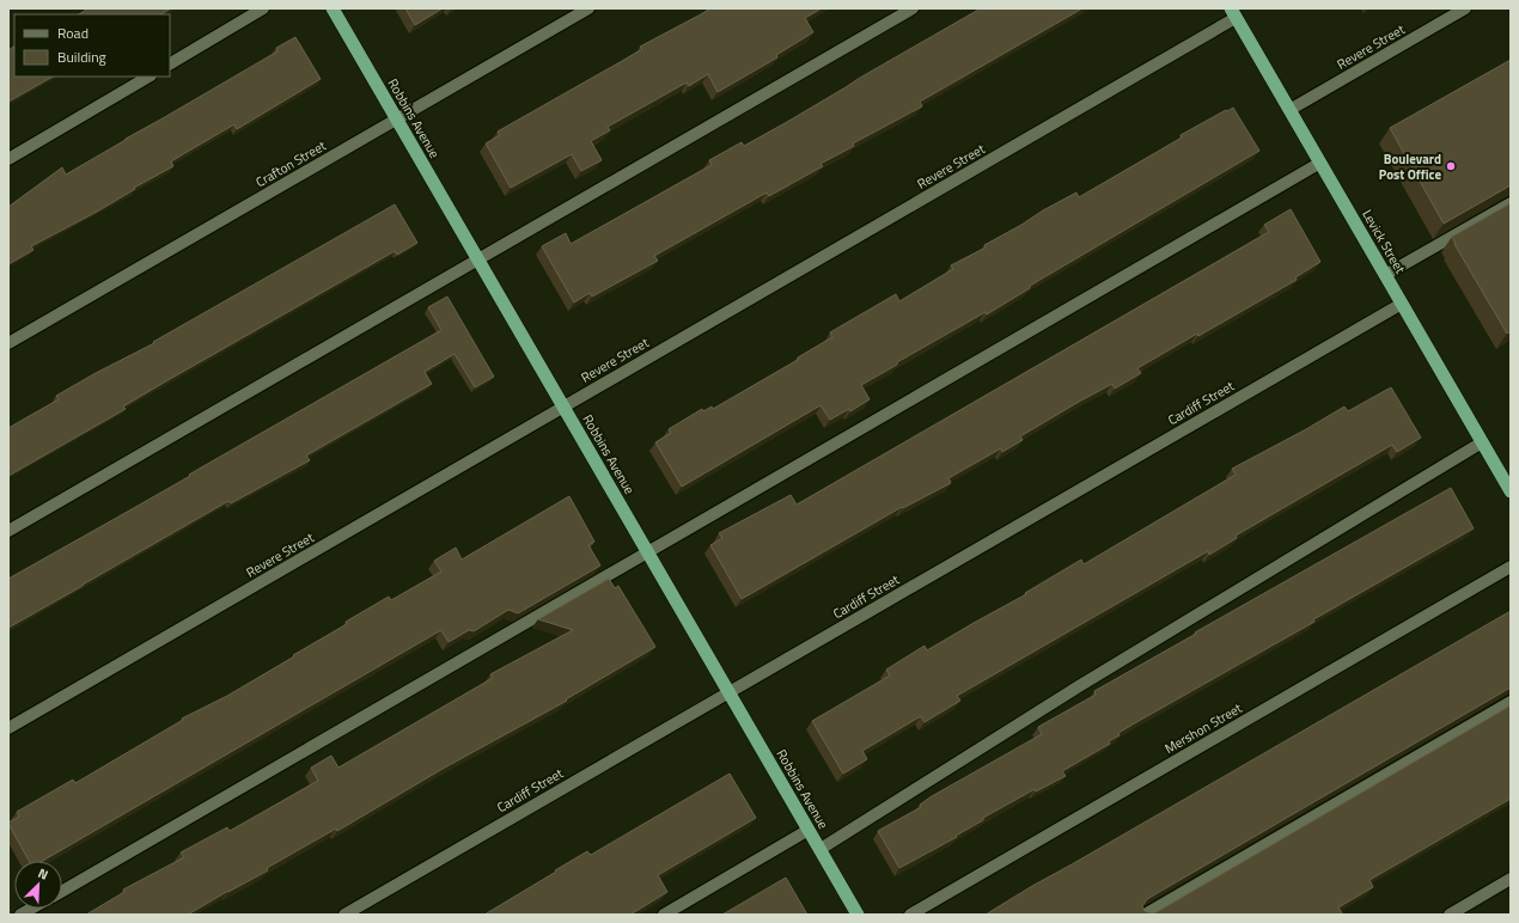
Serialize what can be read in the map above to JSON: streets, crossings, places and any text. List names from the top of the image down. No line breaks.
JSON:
{"streets":{"highway":["Robbins Avenue","Levick Street"],"street":["Revere Street","Crafton Street","Cardiff Street","Mershon Street"]},"crossings":[["Revere Street","Robbins Avenue"],["Revere Street","Levick Street"],["Robbins Avenue","Crafton Street"],["Robbins Avenue","Cardiff Street"],["Levick Street","Cardiff Street"]],"places":["Boulevard Post Office"],"legend":["Road","Building"],"north":"top right"}
